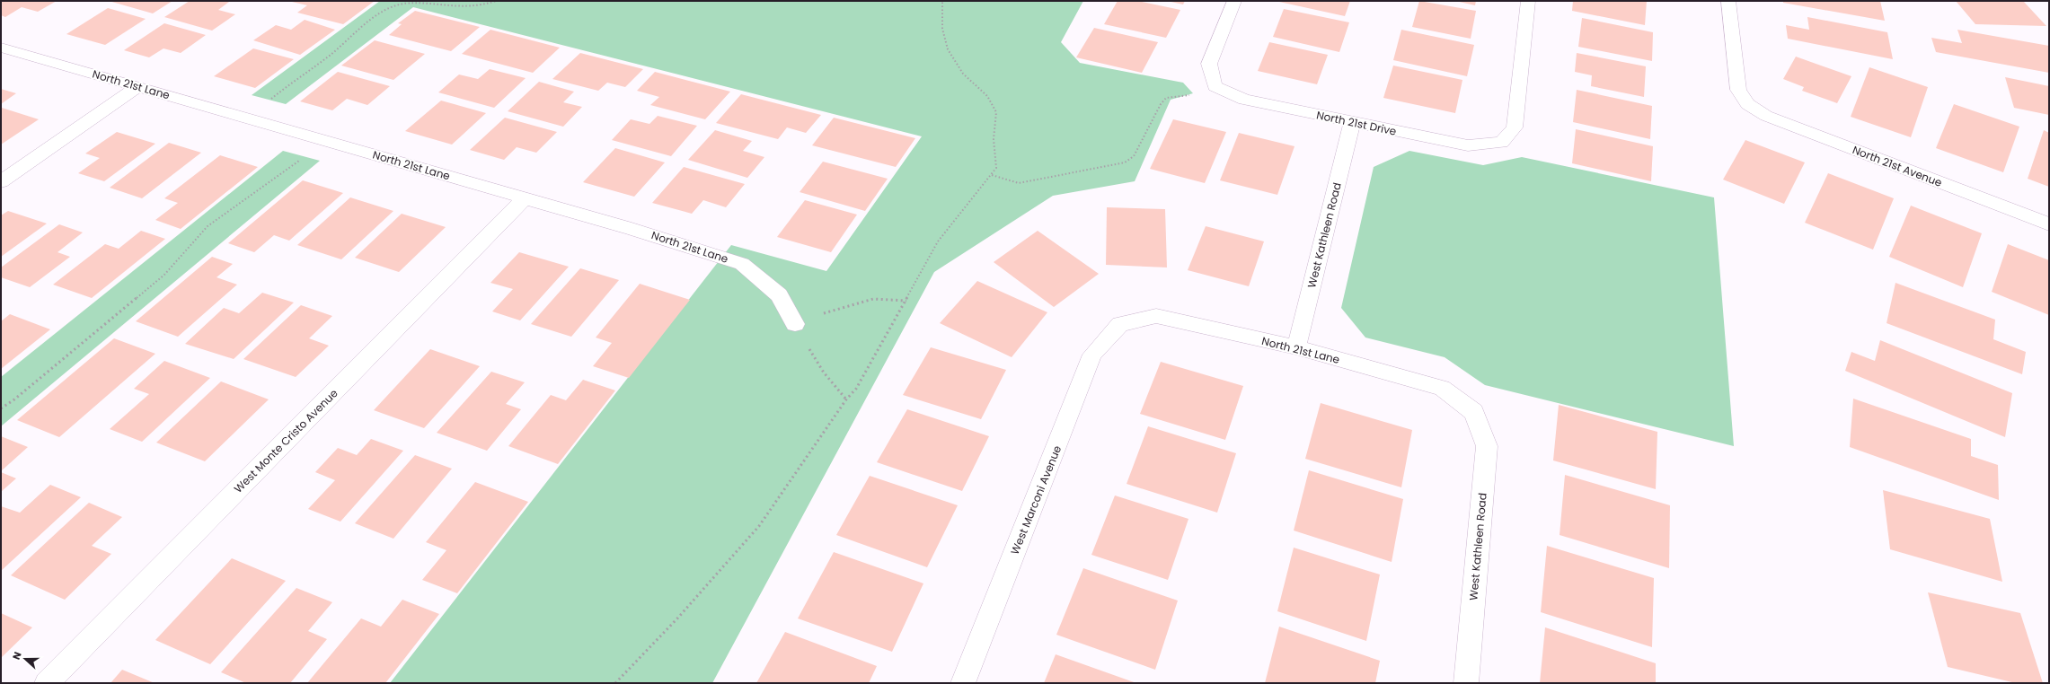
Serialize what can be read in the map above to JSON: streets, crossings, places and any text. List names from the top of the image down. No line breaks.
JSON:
{"streets":{"street":["North 21st Lane","North 21st Drive","North 21st Avenue","West Kathleen Road","West Monte Cristo Avenue","West Marconi Avenue"]},"crossings":[["North 21st Lane","West Kathleen Road"],["North 21st Lane","West Monte Cristo Avenue"],["North 21st Lane","West Marconi Avenue"],["North 21st Drive","West Kathleen Road"]],"north":"left"}
